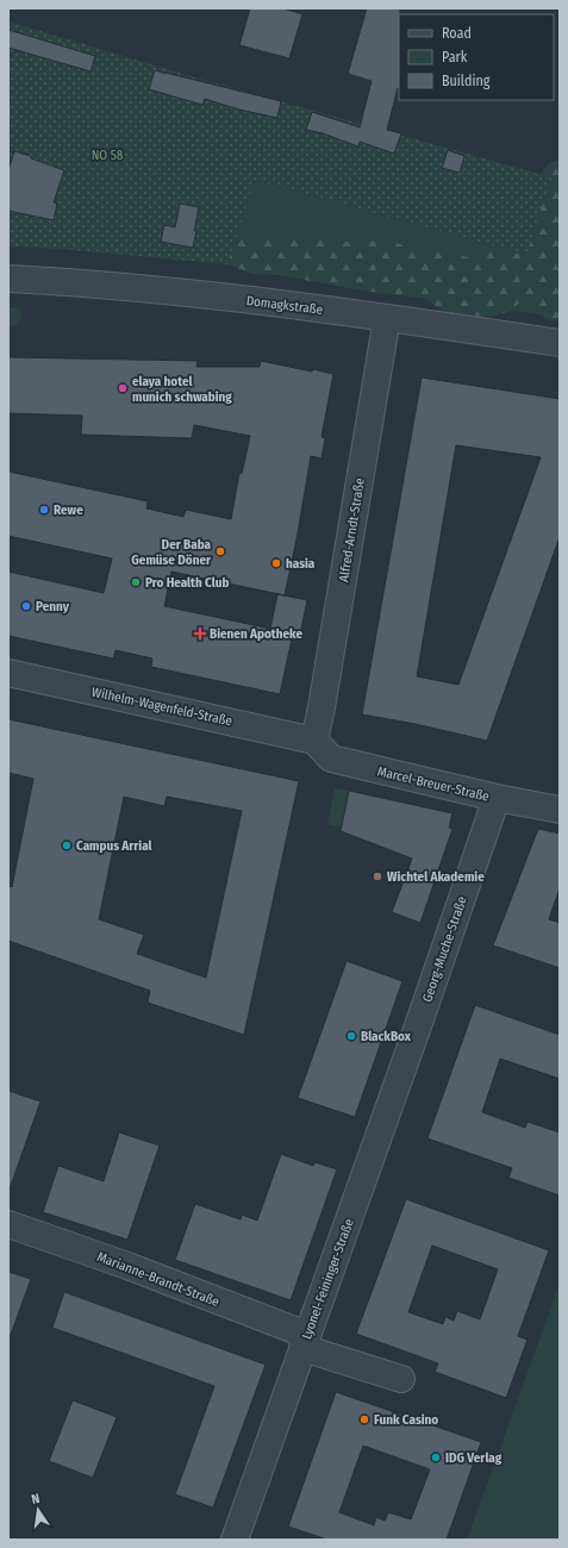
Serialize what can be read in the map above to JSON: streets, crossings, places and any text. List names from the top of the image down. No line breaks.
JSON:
{"streets":{"street":["Domagkstraße","Alfred-Arndt-Straße","Wilhelm-Wagenfeld-Straße","Marcel-Breuer-Straße","Georg-Muche-Straße","Marianne-Brandt-Straße","Lyonel-Feininger-Straße"]},"crossings":[["Domagkstraße","Alfred-Arndt-Straße"],["Alfred-Arndt-Straße","Wilhelm-Wagenfeld-Straße"],["Alfred-Arndt-Straße","Marcel-Breuer-Straße"],["Wilhelm-Wagenfeld-Straße","Marcel-Breuer-Straße"],["Marcel-Breuer-Straße","Georg-Muche-Straße"],["Georg-Muche-Straße","Lyonel-Feininger-Straße"],["Marianne-Brandt-Straße","Lyonel-Feininger-Straße"]],"parks":["NO 58"],"places":{"other":["elaya hotel munich schwabing","Rewe","Der Baba Gemüse Döner","hasia","Pro Health Club","Penny","Campus Arrial","Wichtel Akademie","BlackBox","Funk Casino","IDG Verlag"],"health":["Bienen Apotheke"]},"legend":["Road","Park","Building"],"north":"top"}
